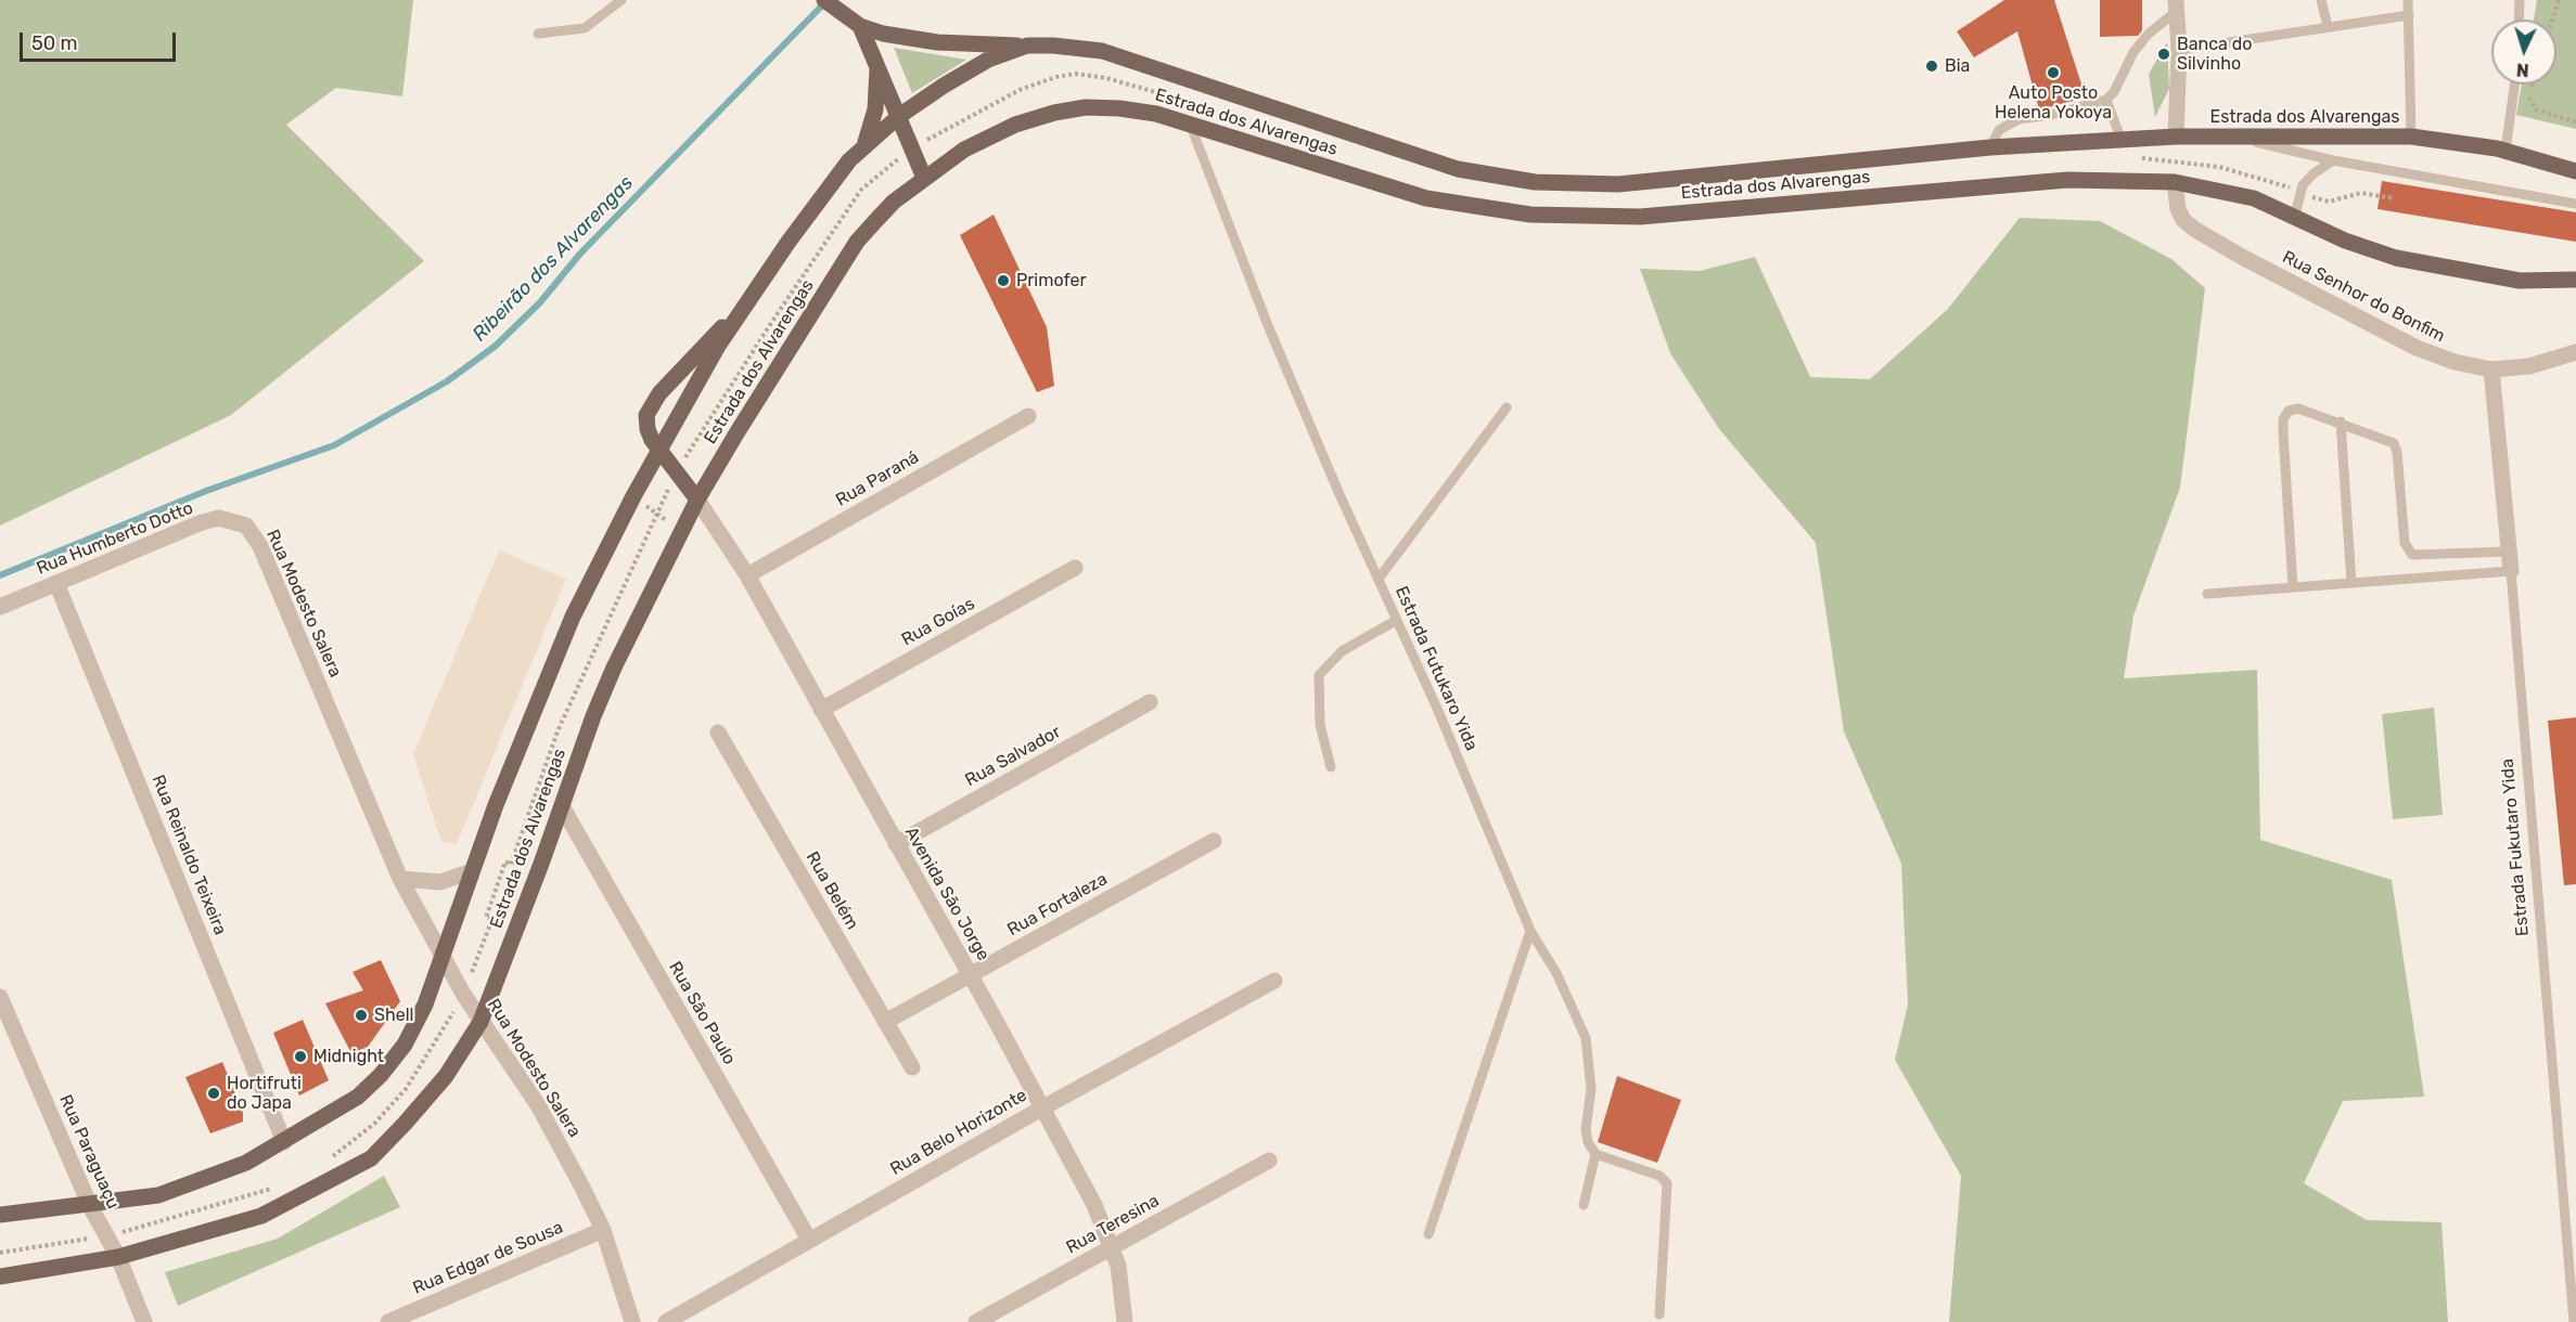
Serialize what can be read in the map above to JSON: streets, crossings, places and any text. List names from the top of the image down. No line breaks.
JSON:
{"streets":{"main road":["Estrada dos Alvarengas"],"street":["Rua Senhor do Bonfim","Rua Paraná","Rua Humberto Dotto","Rua Modesto Salera","Rua Goías","Rua Salvador","Estrada Fukutaro Yida","Rua Reinaldo Teixeira","Rua Belém","Avenida São Jorge","Rua Fortaleza","Rua São Paulo","Rua Belo Horizonte","Rua Paraguaçu","Rua Teresina","Rua Edgar de Sousa"],"lane":["Estrada Futukaro Yida"]},"crossings":[["Estrada dos Alvarengas","Rua Senhor do Bonfim"],["Estrada dos Alvarengas","Rua Modesto Salera"],["Estrada dos Alvarengas","Estrada Futukaro Yida"],["Estrada dos Alvarengas","Rua Reinaldo Teixeira"],["Estrada dos Alvarengas","Avenida São Jorge"],["Estrada dos Alvarengas","Rua São Paulo"],["Estrada dos Alvarengas","Rua Paraguaçu"],["Rua Senhor do Bonfim","Estrada Fukutaro Yida"],["Rua Paraná","Avenida São Jorge"],["Rua Humberto Dotto","Rua Modesto Salera"],["Rua Humberto Dotto","Rua Reinaldo Teixeira"],["Rua Modesto Salera","Rua Edgar de Sousa"],["Rua Goías","Avenida São Jorge"],["Rua Salvador","Avenida São Jorge"],["Rua Belém","Rua Fortaleza"],["Avenida São Jorge","Rua Fortaleza"],["Avenida São Jorge","Rua Belo Horizonte"],["Avenida São Jorge","Rua Teresina"],["Rua São Paulo","Rua Belo Horizonte"]],"water":["Ribeirão dos Alvarengas"],"places":["Banca do Silvinho","Bia","Auto Posto Helena Yokoya","Primofer","Shell","Midnight","Hortifruti do Japa"],"scale_bar":"50 m","north":"bottom"}
